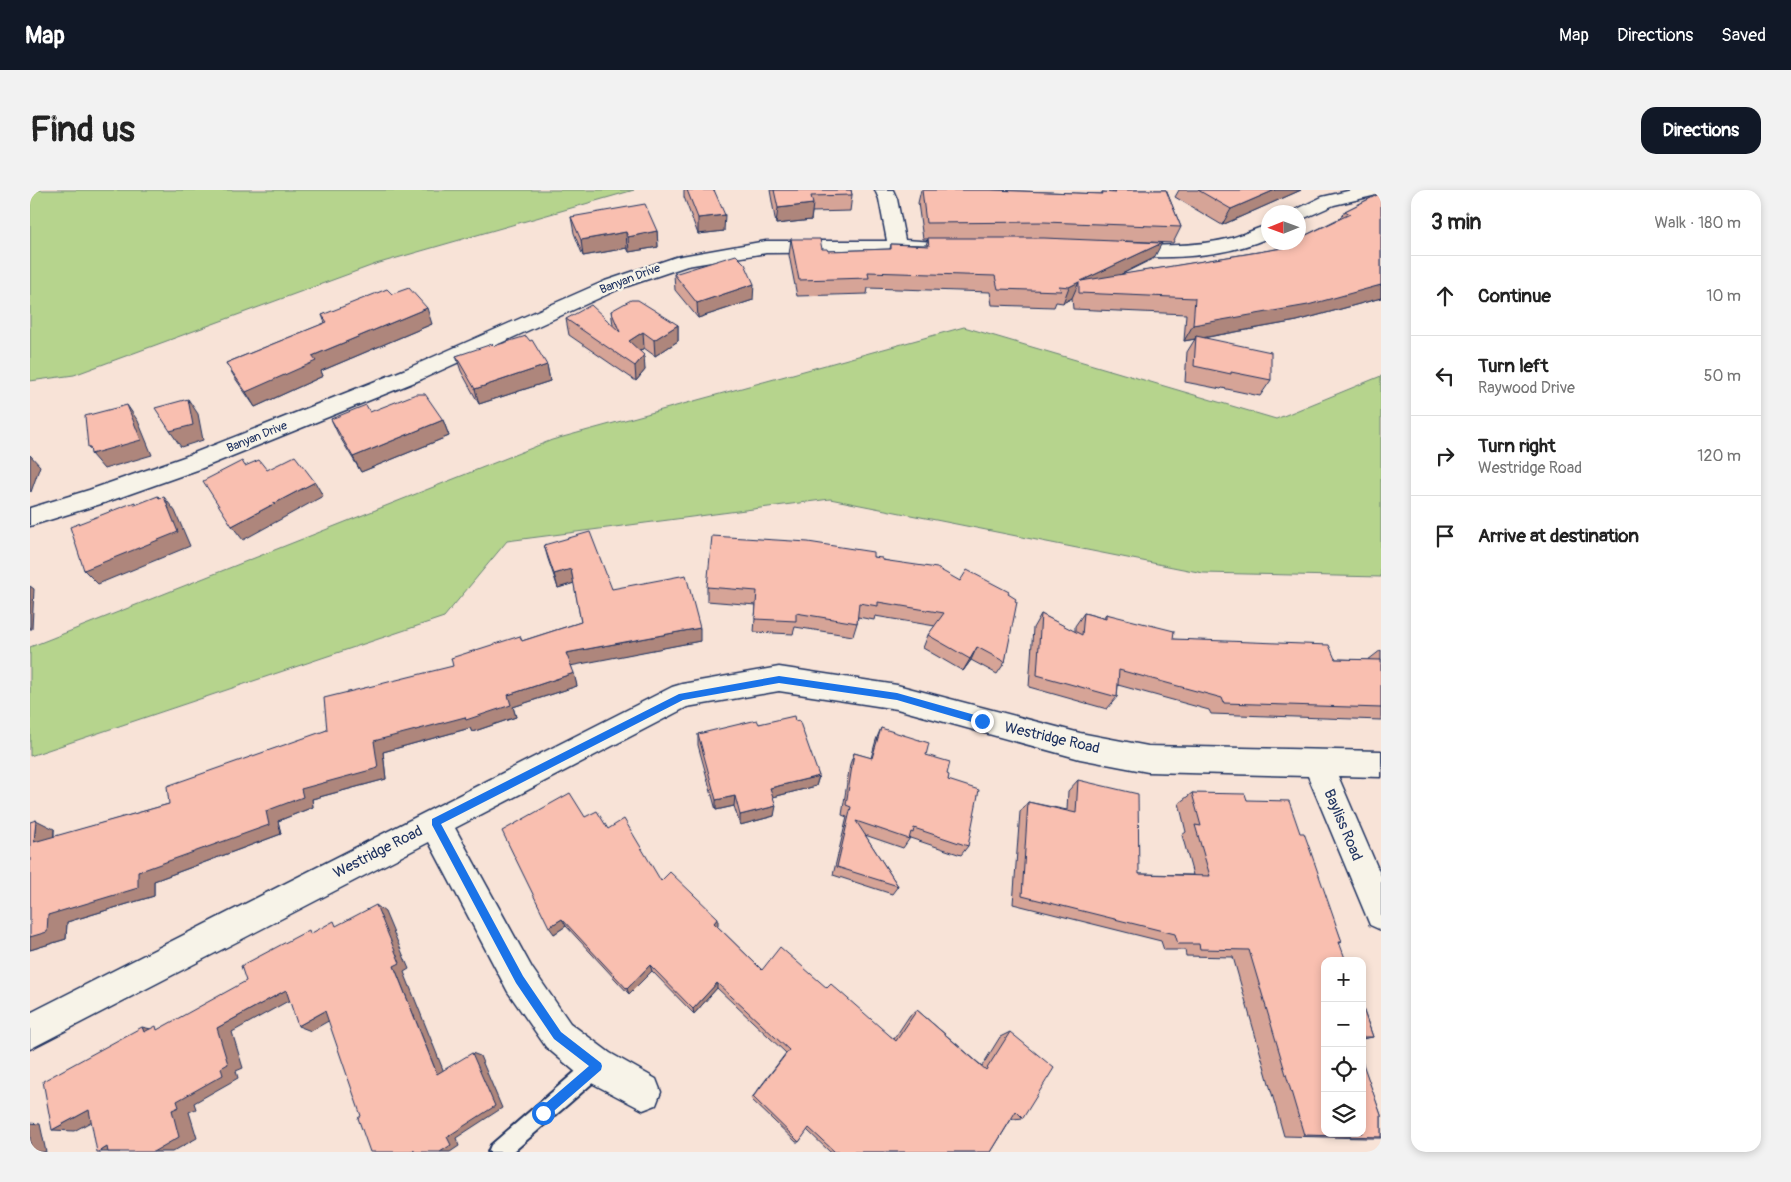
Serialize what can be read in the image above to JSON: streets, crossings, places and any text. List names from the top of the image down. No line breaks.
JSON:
{"streets":{"street":["Banyan Drive","Westridge Road","Bayliss Road"]},"crossings":[["Westridge Road","Bayliss Road"]],"north":"left","page":{"header":"Map","nav":["Map","Directions","Saved"],"buttons":"Directions","title":"Find us","heading":["3 min","Walk · 180 m"],"list":[["Continue","10 m"],["Turn left","Raywood Drive","50 m"],["Turn right","Westridge Road","120 m"],"Arrive at destination"],"map_buttons":["+","−"]}}
